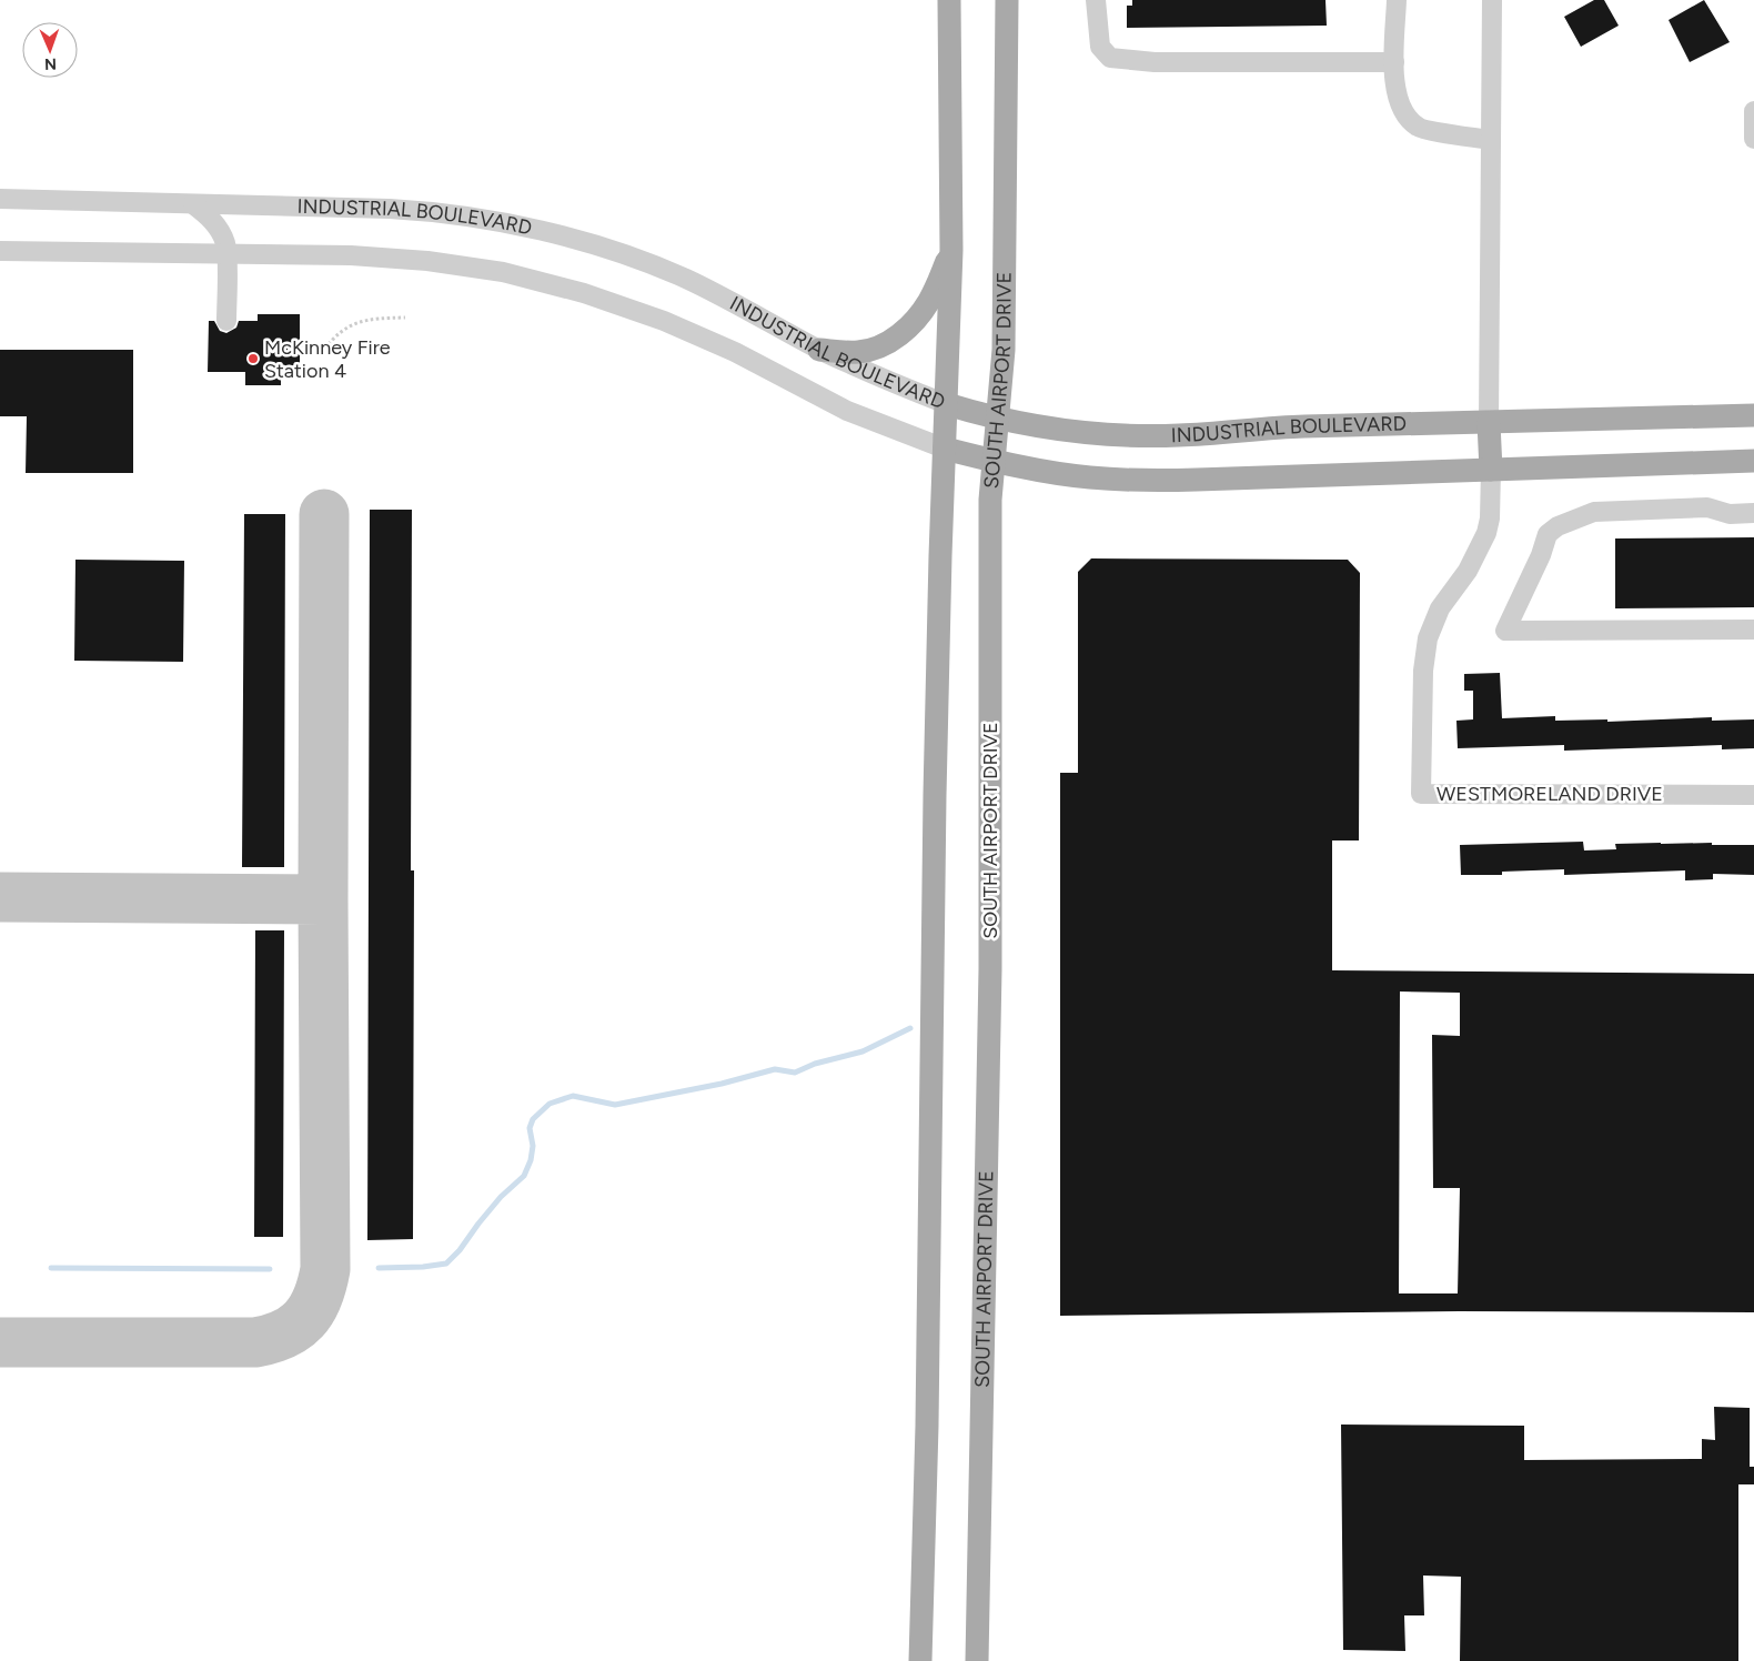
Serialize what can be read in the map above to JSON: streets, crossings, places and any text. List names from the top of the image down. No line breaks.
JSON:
{"streets":{"main road":["INDUSTRIAL BOULEVARD","SOUTH AIRPORT DRIVE"],"street":["WESTMORELAND DRIVE"]},"crossings":[["INDUSTRIAL BOULEVARD","SOUTH AIRPORT DRIVE"],["INDUSTRIAL BOULEVARD","WESTMORELAND DRIVE"]],"places":["McKinney Fire Station 4"],"north":"bottom"}
